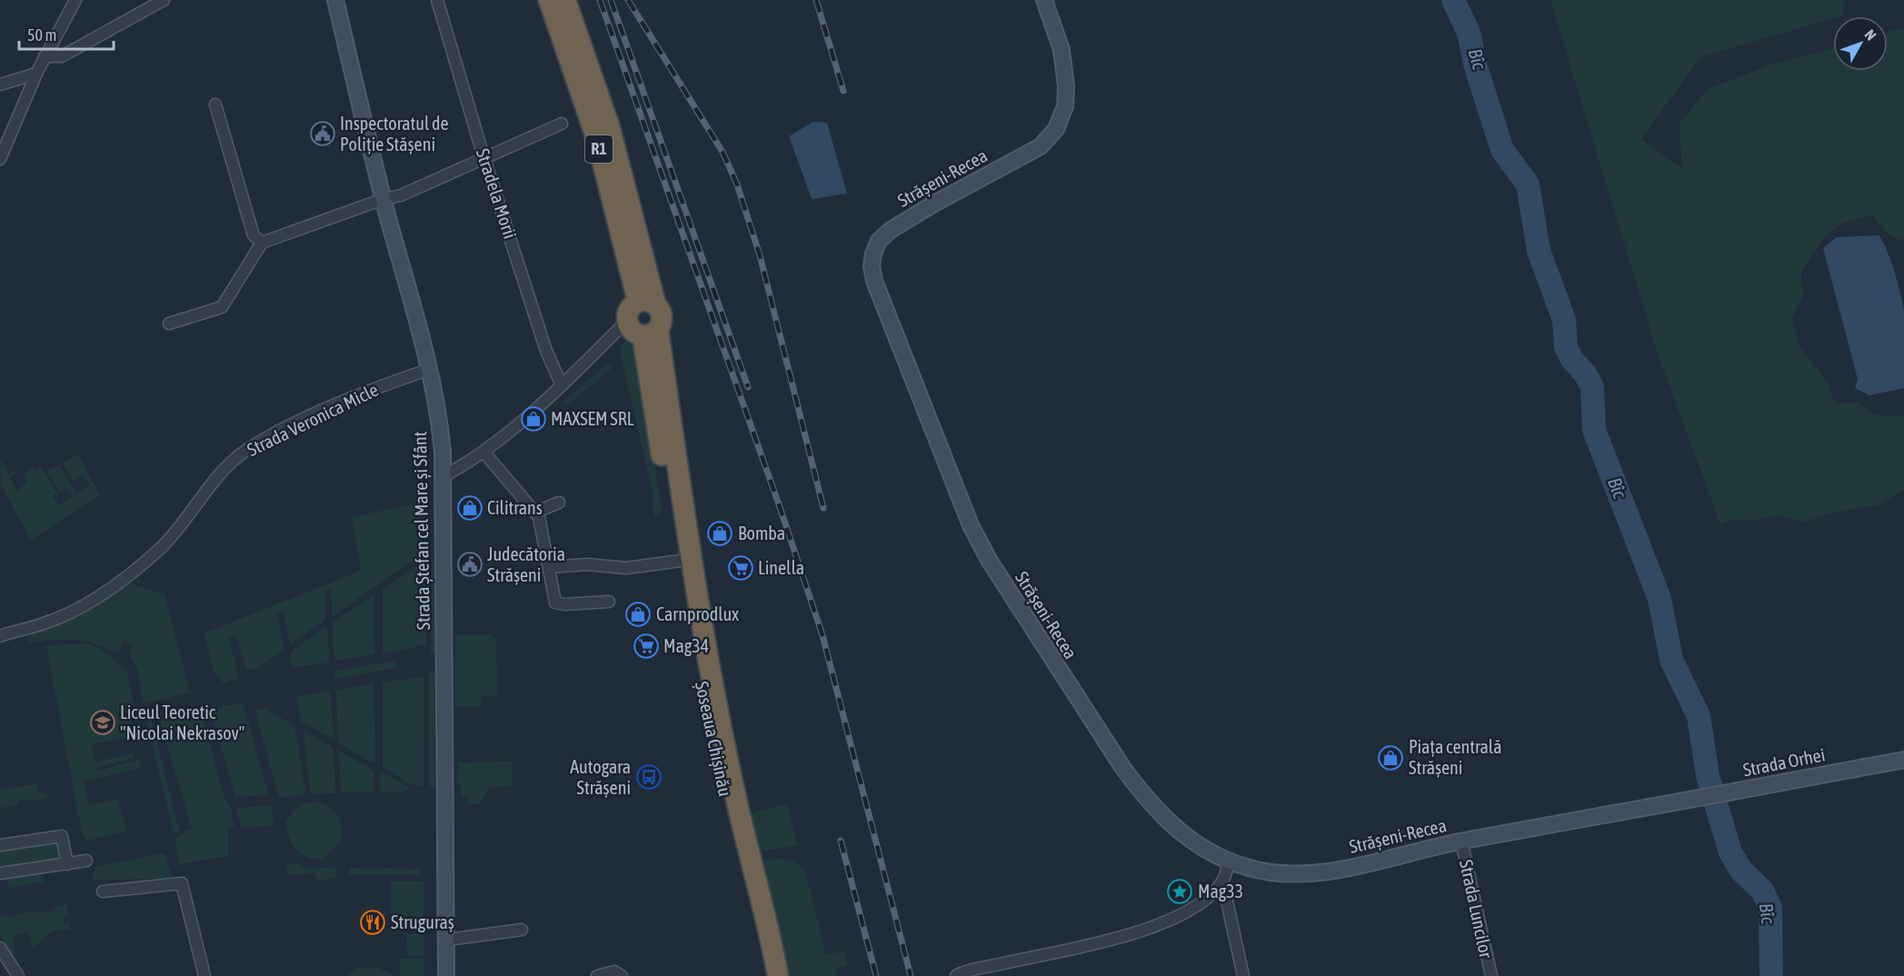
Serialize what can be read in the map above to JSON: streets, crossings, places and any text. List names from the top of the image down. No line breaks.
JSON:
{"streets":{"highway":["R1","Șoseaua Chișinău"],"main road":["Strășeni-Recea","Strada Ștefan cel Mare și Sfânt","Strada Orhei"],"street":["Stradela Morii","Strada Veronica Micle","Strada Luncilor"]},"crossings":[["R1","Șoseaua Chișinău"],["Strășeni-Recea","Strada Orhei"],["Strășeni-Recea","Strada Luncilor"],["Strada Veronica Micle","Strada Ștefan cel Mare și Sfânt"]],"water":["Bîc"],"places":{"public building":["Inspectoratul de Poliție Stășeni","Judecătoria Strășeni"],"shop":["MAXSEM SRL","Cilitrans","Bomba","Carnprodlux","Piața centrală Strășeni"],"supermarket":["Linella","Mag34"],"school or university":["Liceul Teoretic \"Nicolai Nekrasov\""],"bus stop":["Autogara Strășeni"],"place":["Mag33"],"restaurant":["Struguraș"]},"scale_bar":"50 m","north":"top right"}
